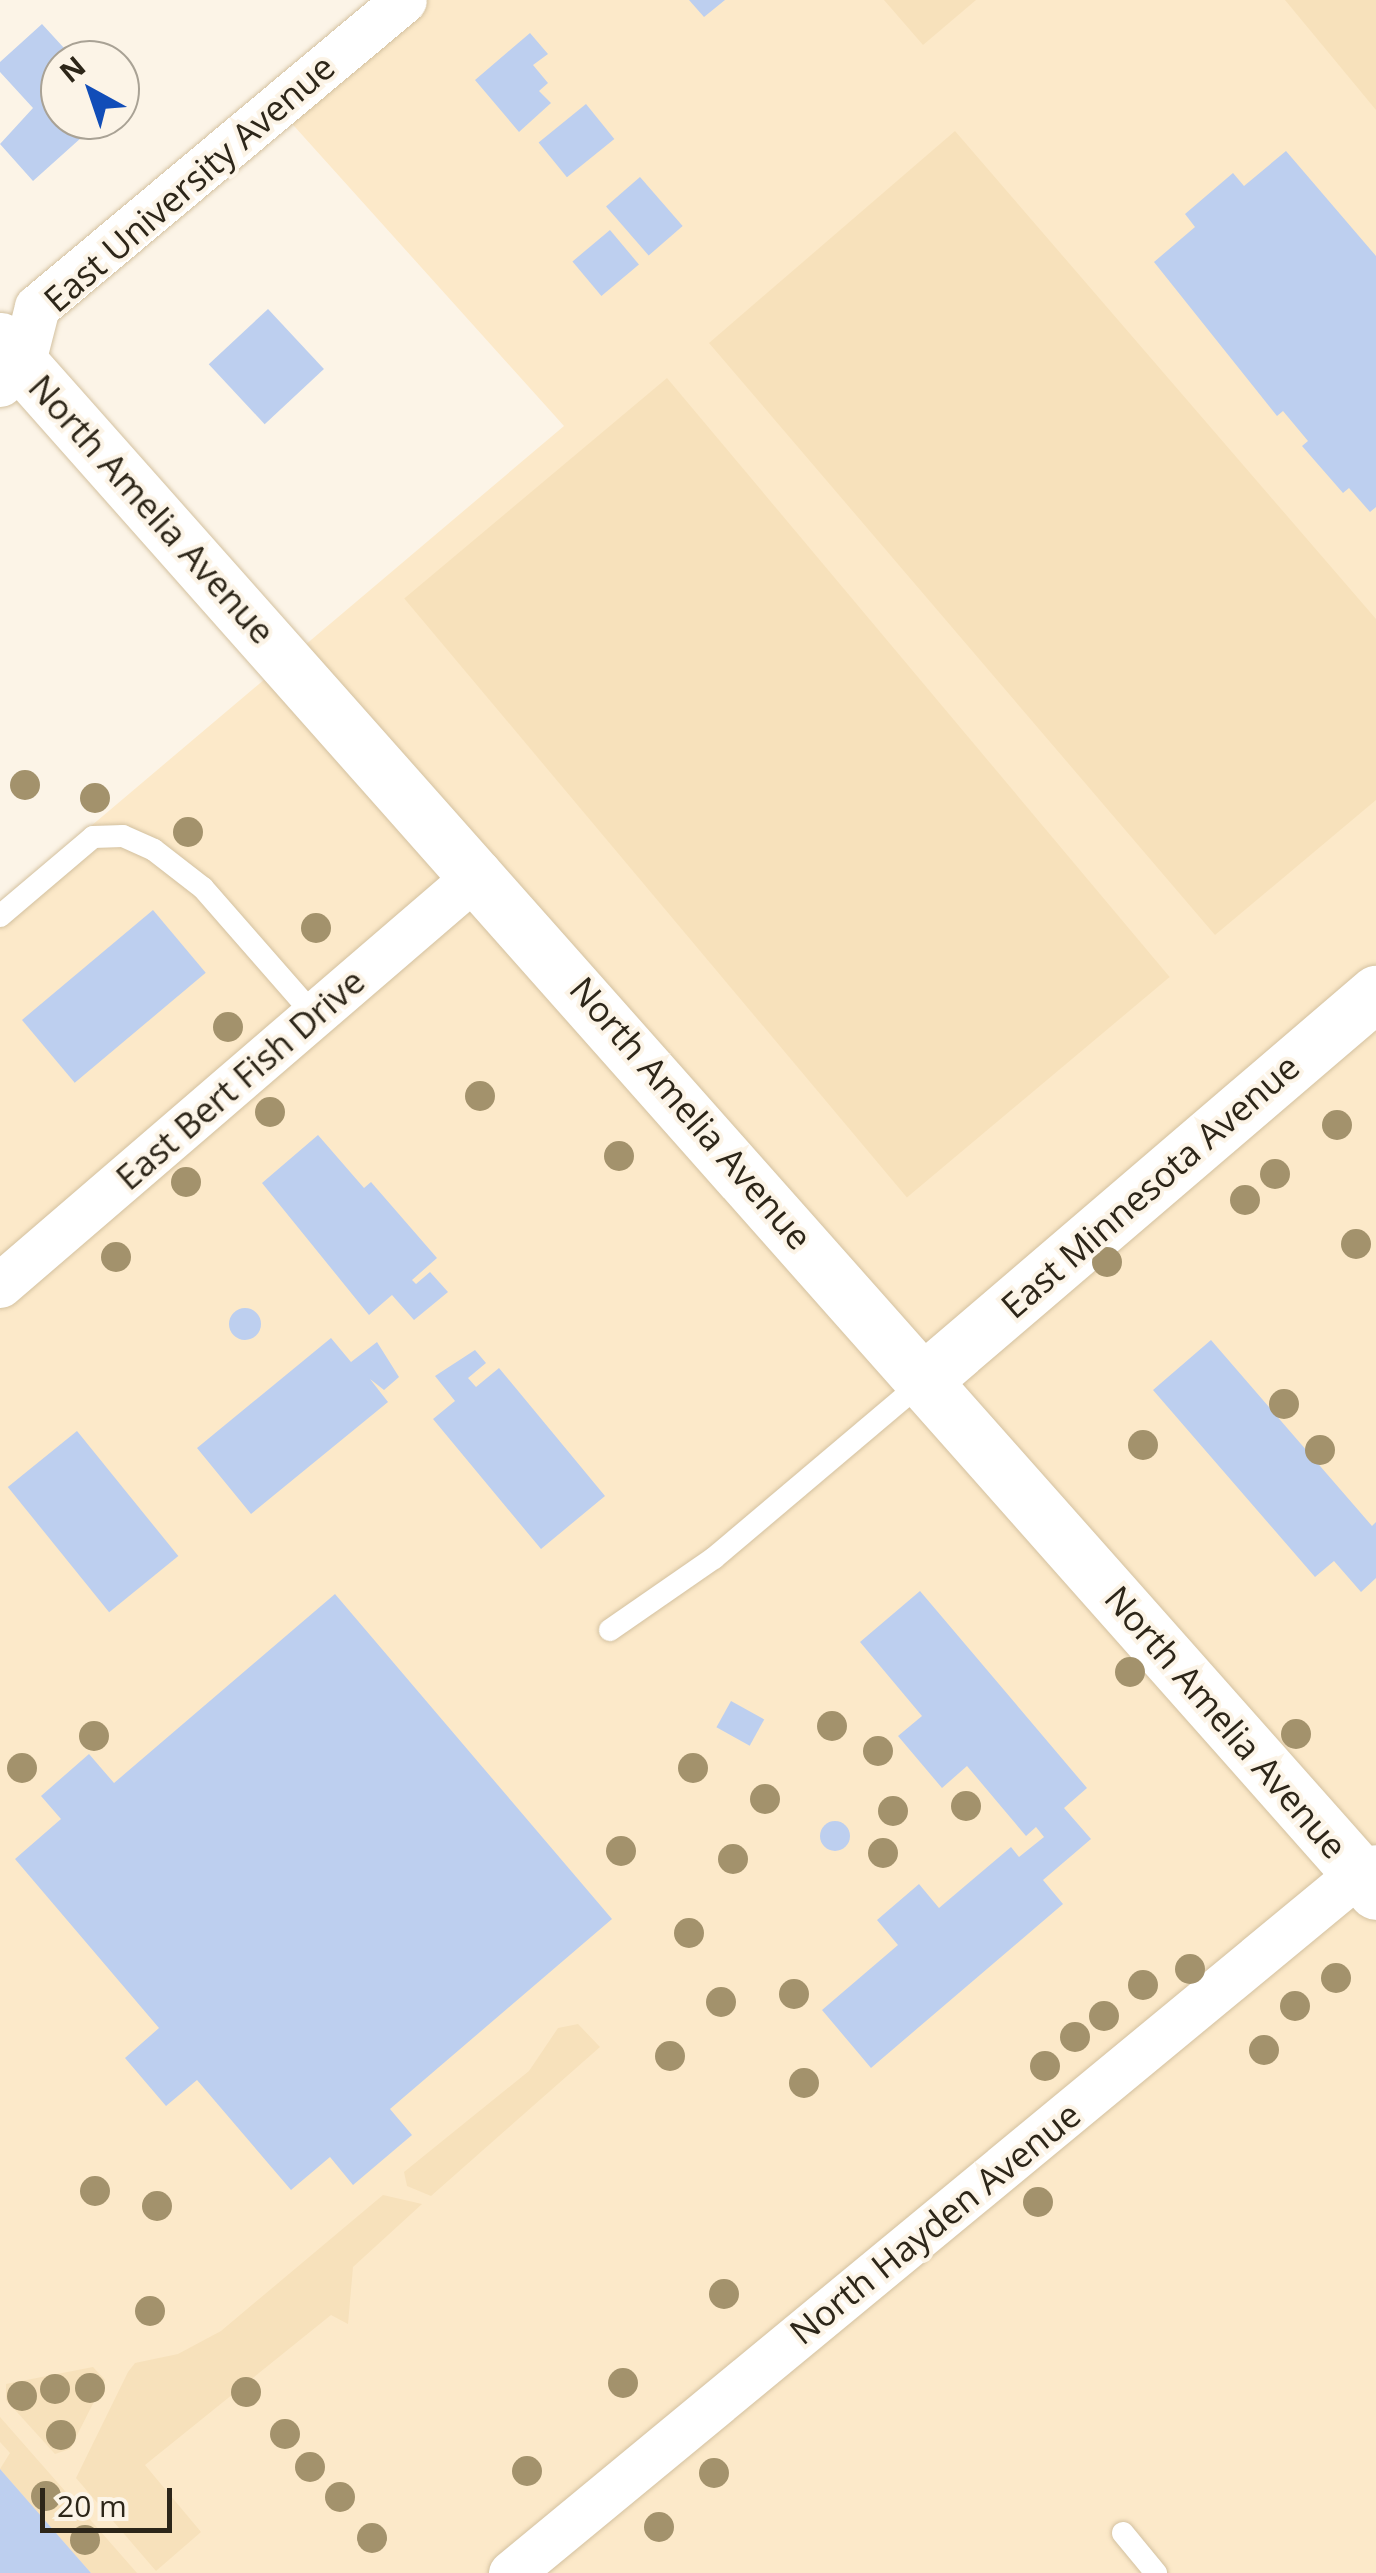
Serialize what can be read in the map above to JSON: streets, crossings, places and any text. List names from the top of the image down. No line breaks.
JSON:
{"streets":{"main road":["North Amelia Avenue","East Minnesota Avenue"],"street":["East University Avenue","East Bert Fish Drive","North Hayden Avenue"]},"crossings":[["East University Avenue","North Amelia Avenue"],["North Amelia Avenue","East Bert Fish Drive"],["North Amelia Avenue","East Minnesota Avenue"],["North Amelia Avenue","North Hayden Avenue"]],"scale_bar":"20 m","north":"top left"}
